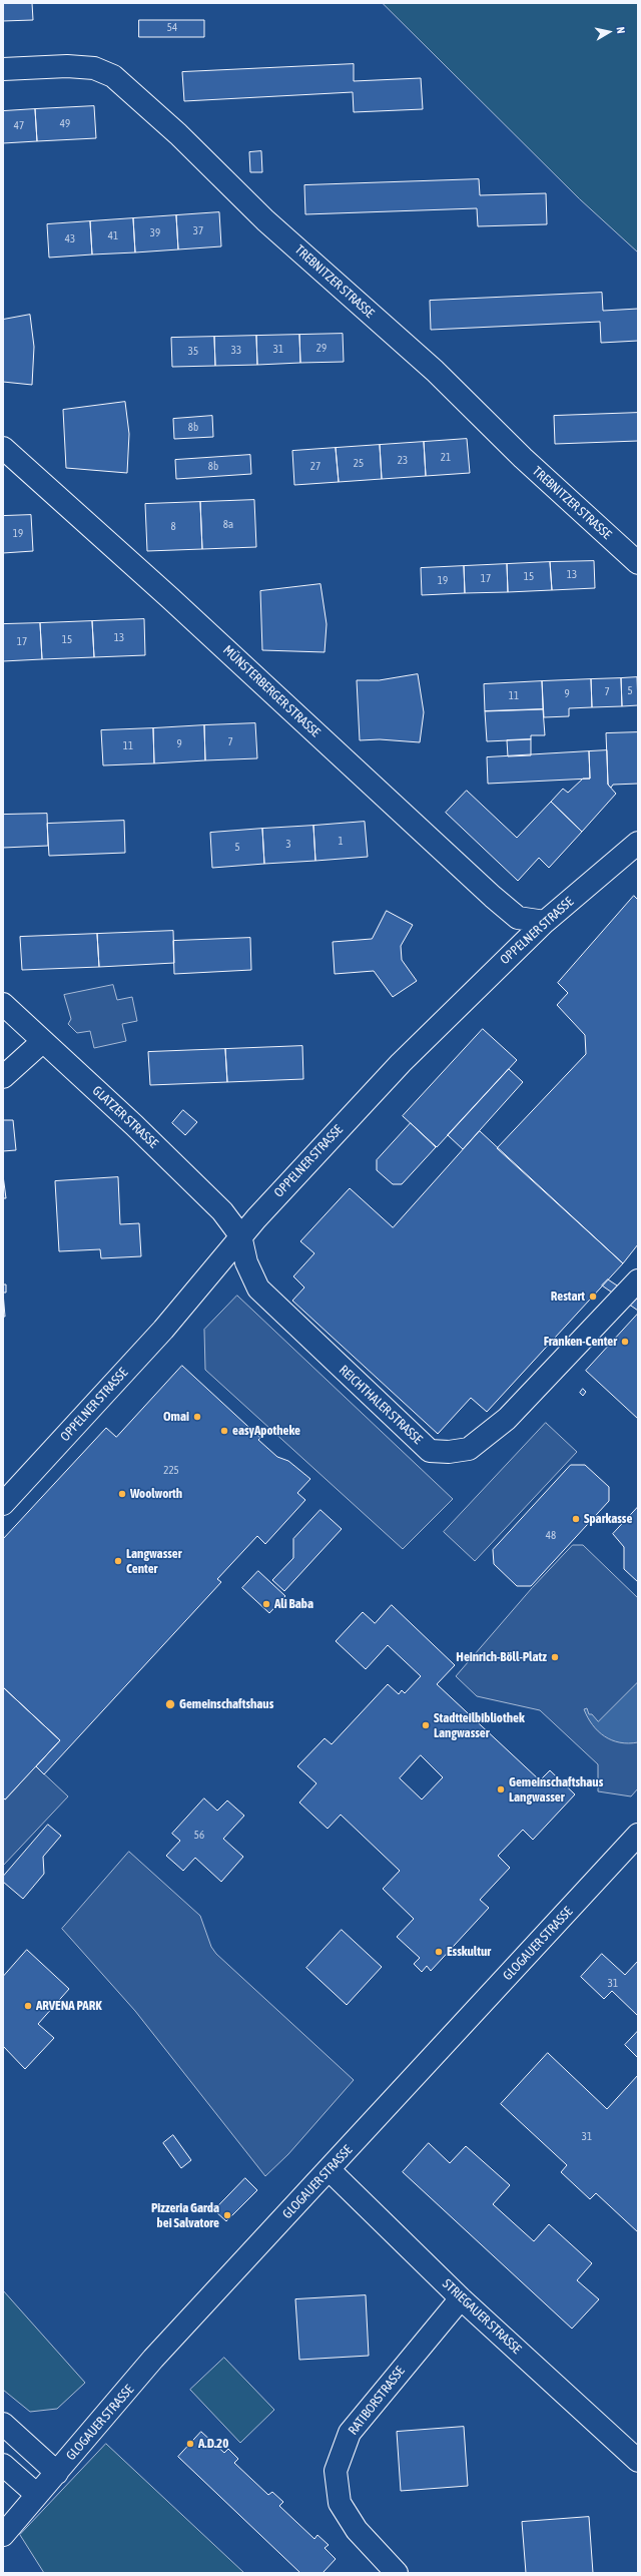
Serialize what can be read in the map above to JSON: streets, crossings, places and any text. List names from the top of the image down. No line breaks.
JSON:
{"streets":{"street":["TREBNITZER STRASSE","MÜNSTERBERGER STRASSE","OPPELNER STRASSE","GLATZER STRASSE","REICHTHALER STRASSE","GLOGAUER STRASSE","STRIEGAUER STRASSE","RATIBORSTRASSE"]},"crossings":[["MÜNSTERBERGER STRASSE","OPPELNER STRASSE"],["OPPELNER STRASSE","GLATZER STRASSE"],["OPPELNER STRASSE","REICHTHALER STRASSE"],["GLATZER STRASSE","REICHTHALER STRASSE"],["GLOGAUER STRASSE","STRIEGAUER STRASSE"],["STRIEGAUER STRASSE","RATIBORSTRASSE"]],"places":["Restart","Franken-Center","Omai","easyApotheke","Woolworth","Sparkasse","Langwasser Center","Ali Baba","Heinrich-Böll-Platz","Gemeinschaftshaus","Stadtteilbibliothek Langwasser","Gemeinschaftshaus Langwasser","Esskultur","ARVENA PARK","Pizzeria Garda bei Salvatore","A.D.20"],"house_numbers":["54","49","47","37","39","41","43","29","31","33","35","8b","21","23","25","8b","27","8a","8","19","13","15","17","19","13","15","17","5","7","9","11","7","9","11","1","3","5","225","48","56","31","31"],"north":"right"}
